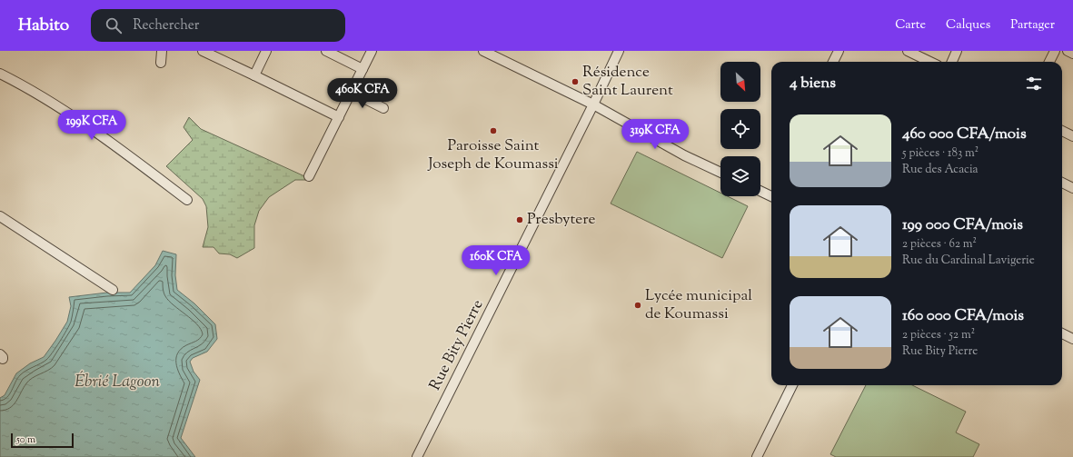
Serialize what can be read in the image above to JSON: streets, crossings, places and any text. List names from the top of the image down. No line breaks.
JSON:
{"streets":{"street":["Rue Bity Pierre"]},"water":["Ébrié Lagoon"],"places":["Résidence Saint Laurent","Paroisse Saint Joseph de Koumassi","Presbytere","Lycée municipal de Koumassi"],"scale_bar":"50 m","north":"bottom right","page":{"header":"Habito","search":"Rechercher","nav":["Carte","Calques","Partager"],"heading":"4 biens","price":["460K CFA","199K CFA","319K CFA","160K CFA"],"list":[{"name":"460 000 CFA/mois","note":"5 pièces · 183 m² · Rue des Acacia"},{"name":"199 000 CFA/mois","note":"2 pièces · 62 m² · Rue du Cardinal Lavigerie"},{"name":"160 000 CFA/mois","note":"2 pièces · 52 m² · Rue Bity Pierre"}],"scale":"50 m"}}
